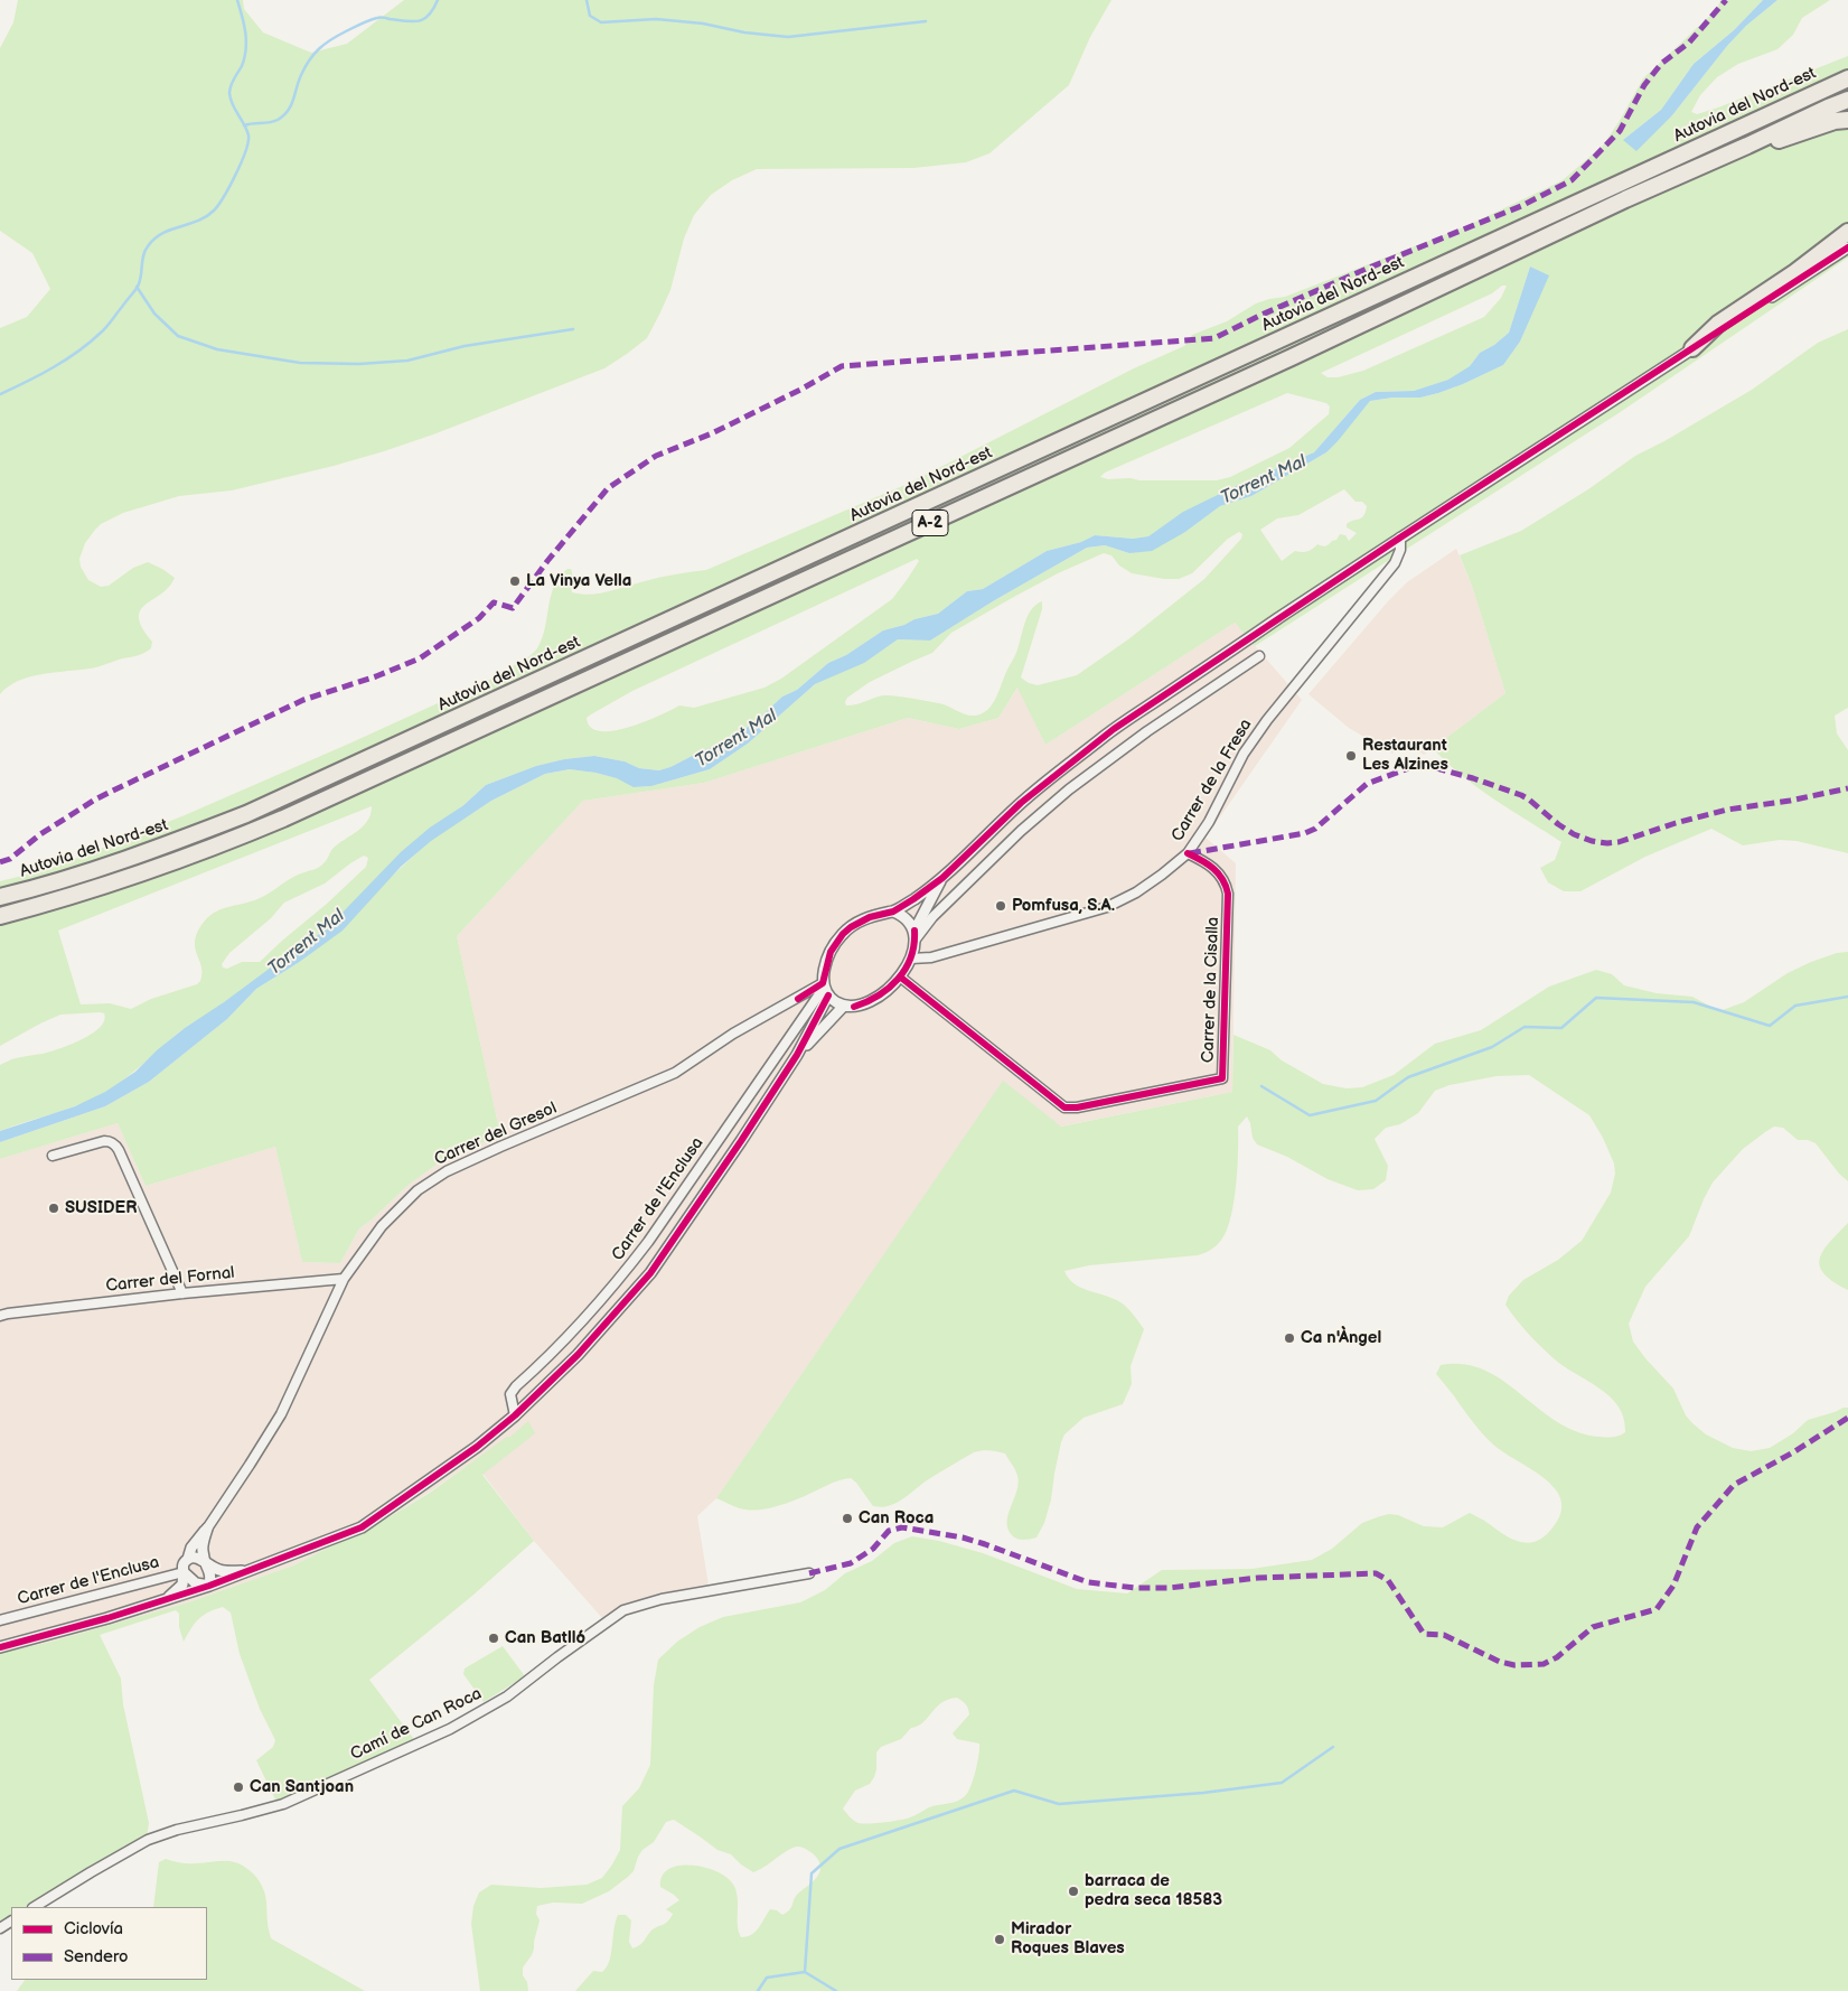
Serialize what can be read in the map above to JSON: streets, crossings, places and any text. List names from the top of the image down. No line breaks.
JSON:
{"streets":{"highway":["Autovia del Nord-est","A-2"],"street":["Carrer de la Fresa","Carrer de la Cisalla","Carrer del Gresol","Carrer de l'Enclusa","Carrer del Fornal","Camí de Can Roca"]},"crossings":[["Carrer de la Fresa","Carrer de la Cisalla"],["Carrer de la Fresa","Carrer del Gresol"],["Carrer de la Fresa","Carrer de l'Enclusa"],["Carrer de la Cisalla","Carrer del Gresol"],["Carrer de la Cisalla","Carrer de l'Enclusa"],["Carrer del Gresol","Carrer de l'Enclusa"],["Carrer del Gresol","Carrer del Fornal"]],"water":["Torrent Mal"],"places":["La Vinya Vella","Restaurant Les Alzines","Pomfusa, S.A.","SUSIDER","Ca n'Àngel","Can Roca","Can Batlló","Can Santjoan","barraca de pedra seca 18583","Mirador Roques Blaves"],"legend":["Ciclovía","Sendero"]}
